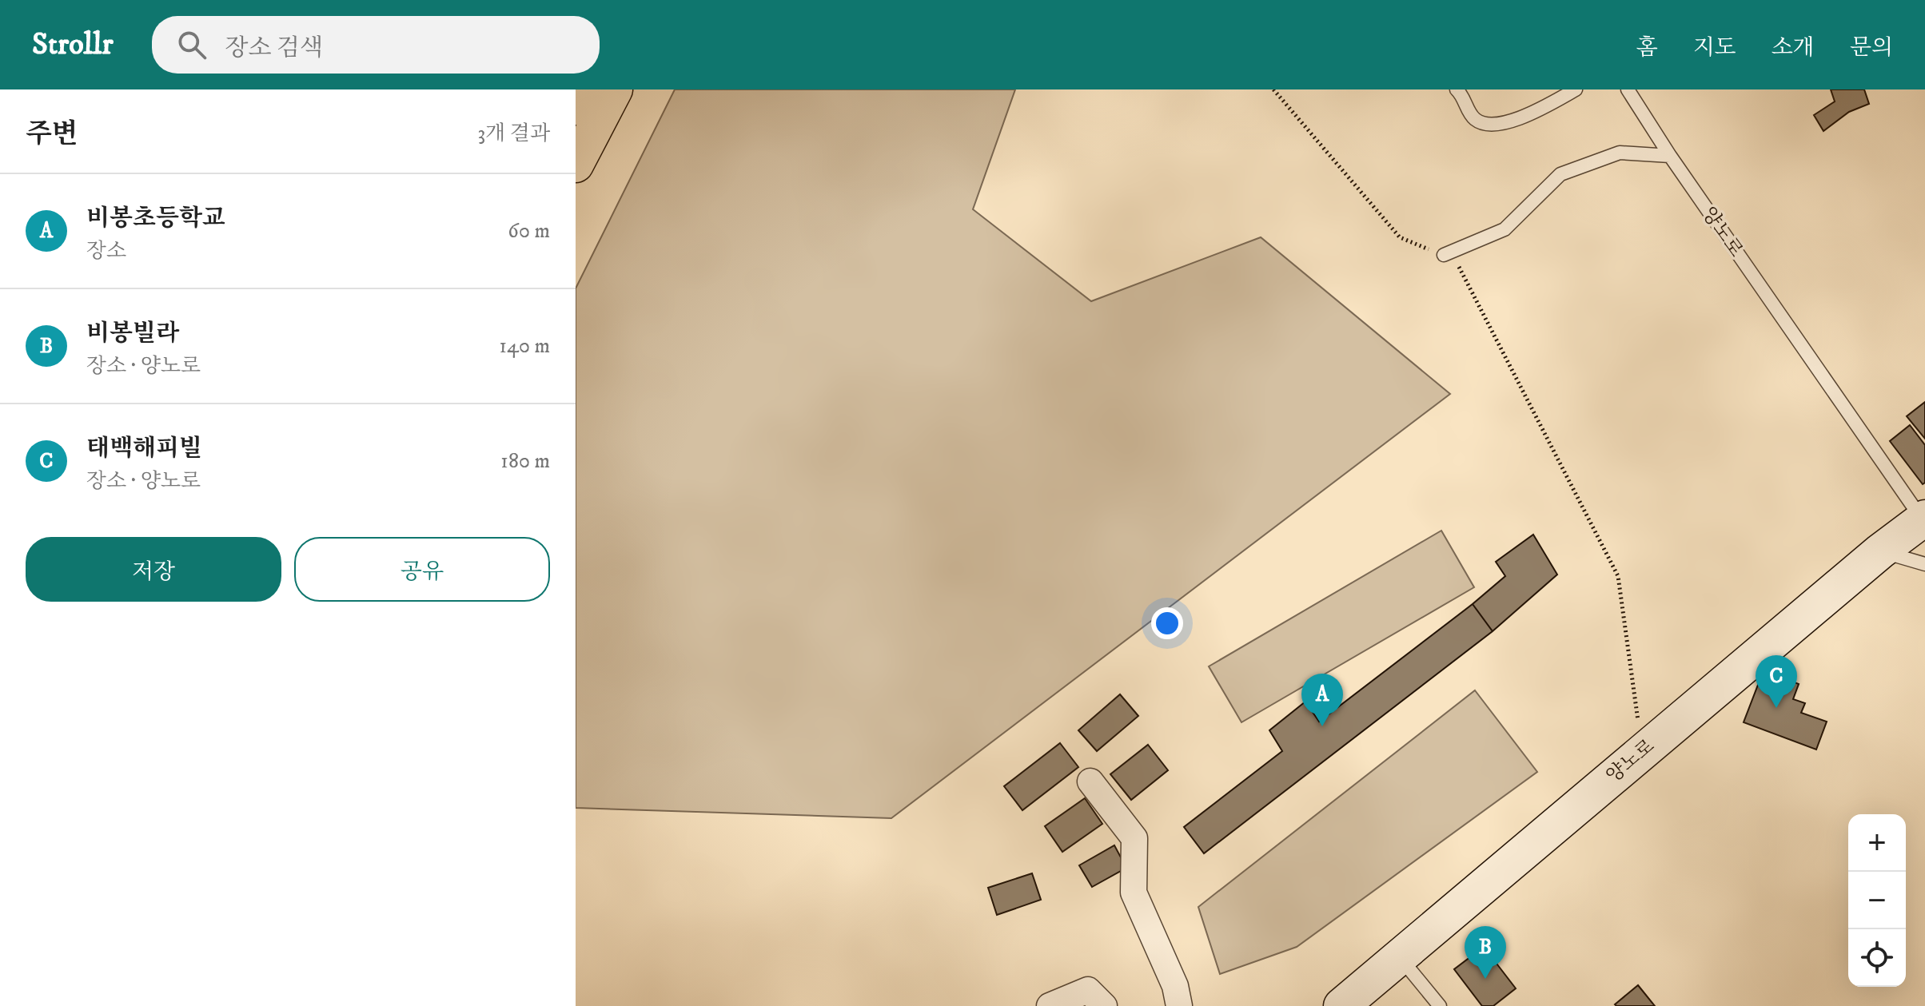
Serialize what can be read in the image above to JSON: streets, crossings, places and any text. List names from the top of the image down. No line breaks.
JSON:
{"streets":{"street":["양노로"]},"page":{"header":"Strollr","search":"장소 검색","nav":["홈","지도","소개","문의"],"heading":["주변","3개 결과"],"list":[{"mark":"A","name":"비봉초등학교","note":"장소","value":"60 m"},{"mark":"B","name":"비봉빌라","note":"장소 · 양노로","value":"140 m"},{"mark":"C","name":"태백해피빌","note":"장소 · 양노로","value":"180 m"}],"buttons":["저장","공유"],"pins":["C","A","B"],"map_buttons":["+","−"]}}
